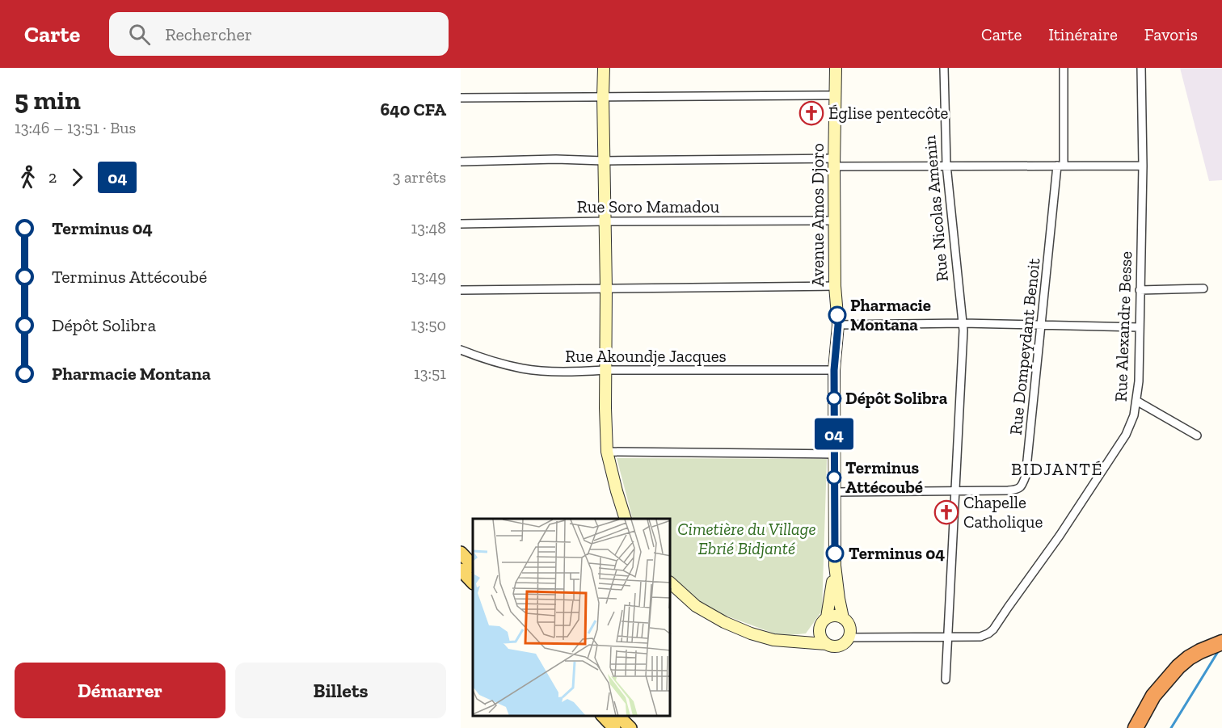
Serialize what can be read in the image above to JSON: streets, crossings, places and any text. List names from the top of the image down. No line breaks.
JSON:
{"streets":{"street":["Rue Soro Mamadou","Rue Nicolas Amenin","Avenue Amos Djoro","Rue Alexandre Besse","Rue Dompeydant Benoit","Rue Akoundje Jacques"]},"crossings":[["Rue Soro Mamadou","Avenue Amos Djoro"],["Rue Nicolas Amenin","Rue Alexandre Besse"],["Rue Nicolas Amenin","Rue Dompeydant Benoit"],["Avenue Amos Djoro","Rue Alexandre Besse"],["Avenue Amos Djoro","Rue Dompeydant Benoit"],["Avenue Amos Djoro","Rue Akoundje Jacques"]],"districts":["BIDJANTÉ"],"parks":["Cimetière du Village Ebrié Bidjanté"],"places":{"church":["Église pentecôte","Chapelle Catholique"],"other":["Pharmacie Montana","Dépôt Solibra","Terminus Attécoubé","Terminus 04"]},"lines":["bus line 04"],"page":{"header":"Carte","search":"Rechercher","nav":["Carte","Itinéraire","Favoris"],"heading":["5 min","13:46 – 13:51 · Bus","640 CFA"],"on_map":"04","legs":["2","04","3 arrêts"],"list":[{"name":"Terminus 04","value":"13:48"},{"name":"Terminus Attécoubé","value":"13:49"},{"name":"Dépôt Solibra","value":"13:50"},{"name":"Pharmacie Montana","value":"13:51"}],"buttons":["Démarrer","Billets"]}}
